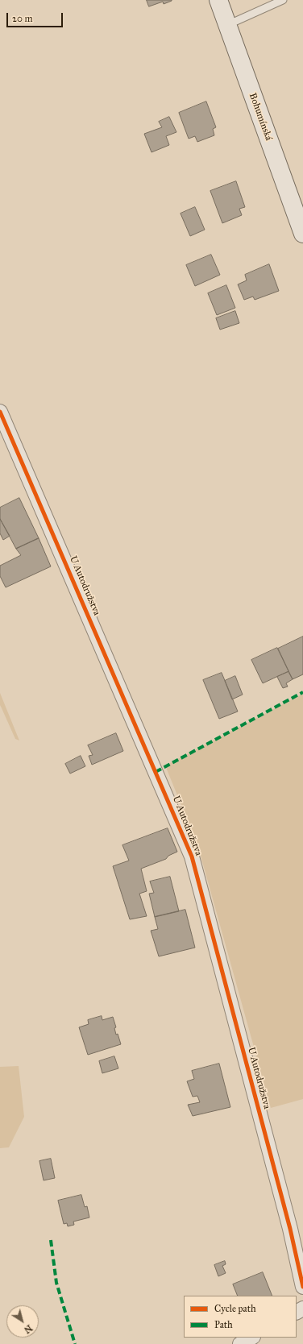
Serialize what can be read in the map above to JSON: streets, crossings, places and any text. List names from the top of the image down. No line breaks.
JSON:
{"streets":{"main road":["Bohumínská"],"street":["U Autodružstva"]},"legend":["Cycle path","Path"],"scale_bar":"20 m","north":"bottom right"}
